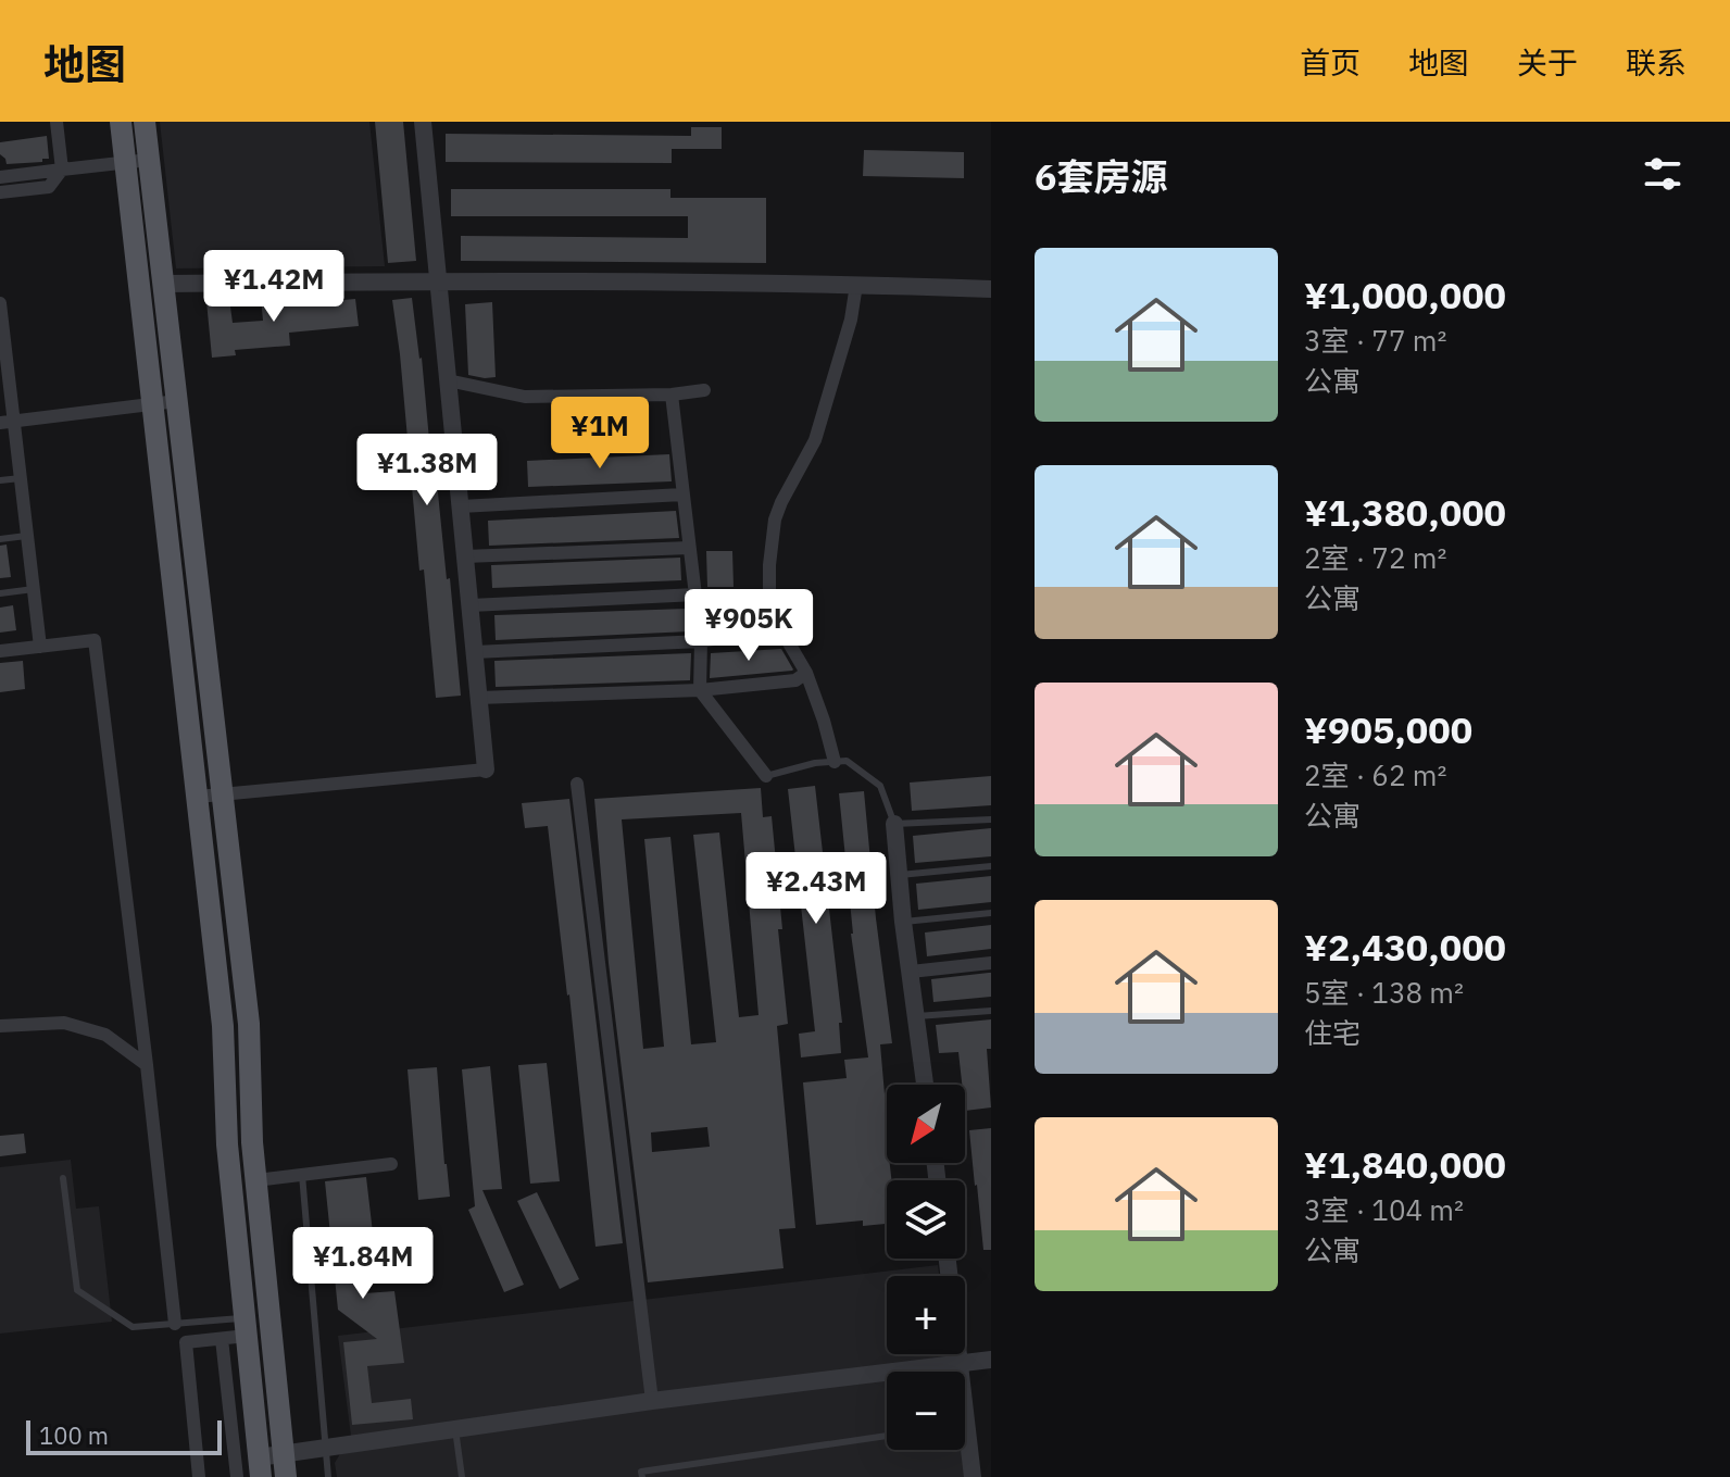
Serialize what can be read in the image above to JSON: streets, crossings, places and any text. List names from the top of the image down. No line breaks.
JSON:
{"scale_bar":"100 m","north":"bottom left","page":{"header":"地图","nav":["首页","地图","关于","联系"],"heading":"6套房源","list":[{"name":"¥1,000,000","note":"3室 · 77 m² · 公寓"},{"name":"¥1,380,000","note":"2室 · 72 m² · 公寓"},{"name":"¥905,000","note":"2室 · 62 m² · 公寓"},{"name":"¥2,430,000","note":"5室 · 138 m² · 住宅"},{"name":"¥1,840,000","note":"3室 · 104 m² · 公寓"}],"price":["¥1.42M","¥1M","¥1.38M","¥905K","¥2.43M","¥1.84M"],"map_buttons":["+","−"],"scale":"100 m"}}
